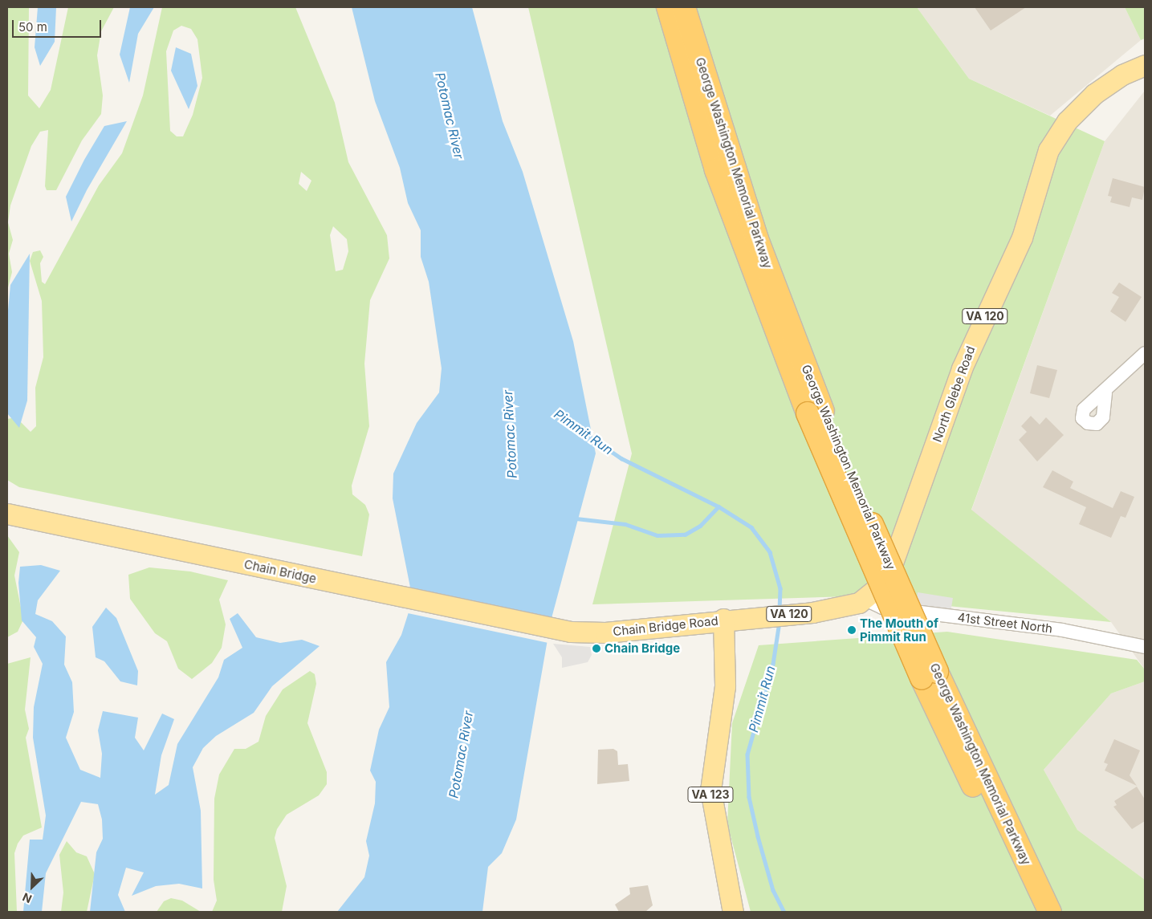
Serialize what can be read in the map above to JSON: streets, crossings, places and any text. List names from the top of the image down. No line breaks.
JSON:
{"streets":{"highway":["George Washington Memorial Parkway"],"main road":["VA 120","North Glebe Road","Chain Bridge","Chain Bridge Road","VA 123"],"street":["41st Street North"]},"crossings":[["North Glebe Road","41st Street North"],["North Glebe Road","Chain Bridge Road"],["Chain Bridge","Chain Bridge Road"]],"water":["Potomac River","Pimmit Run"],"places":["The Mouth of Pimmit Run","Chain Bridge"],"scale_bar":"50 m","north":"bottom left"}
